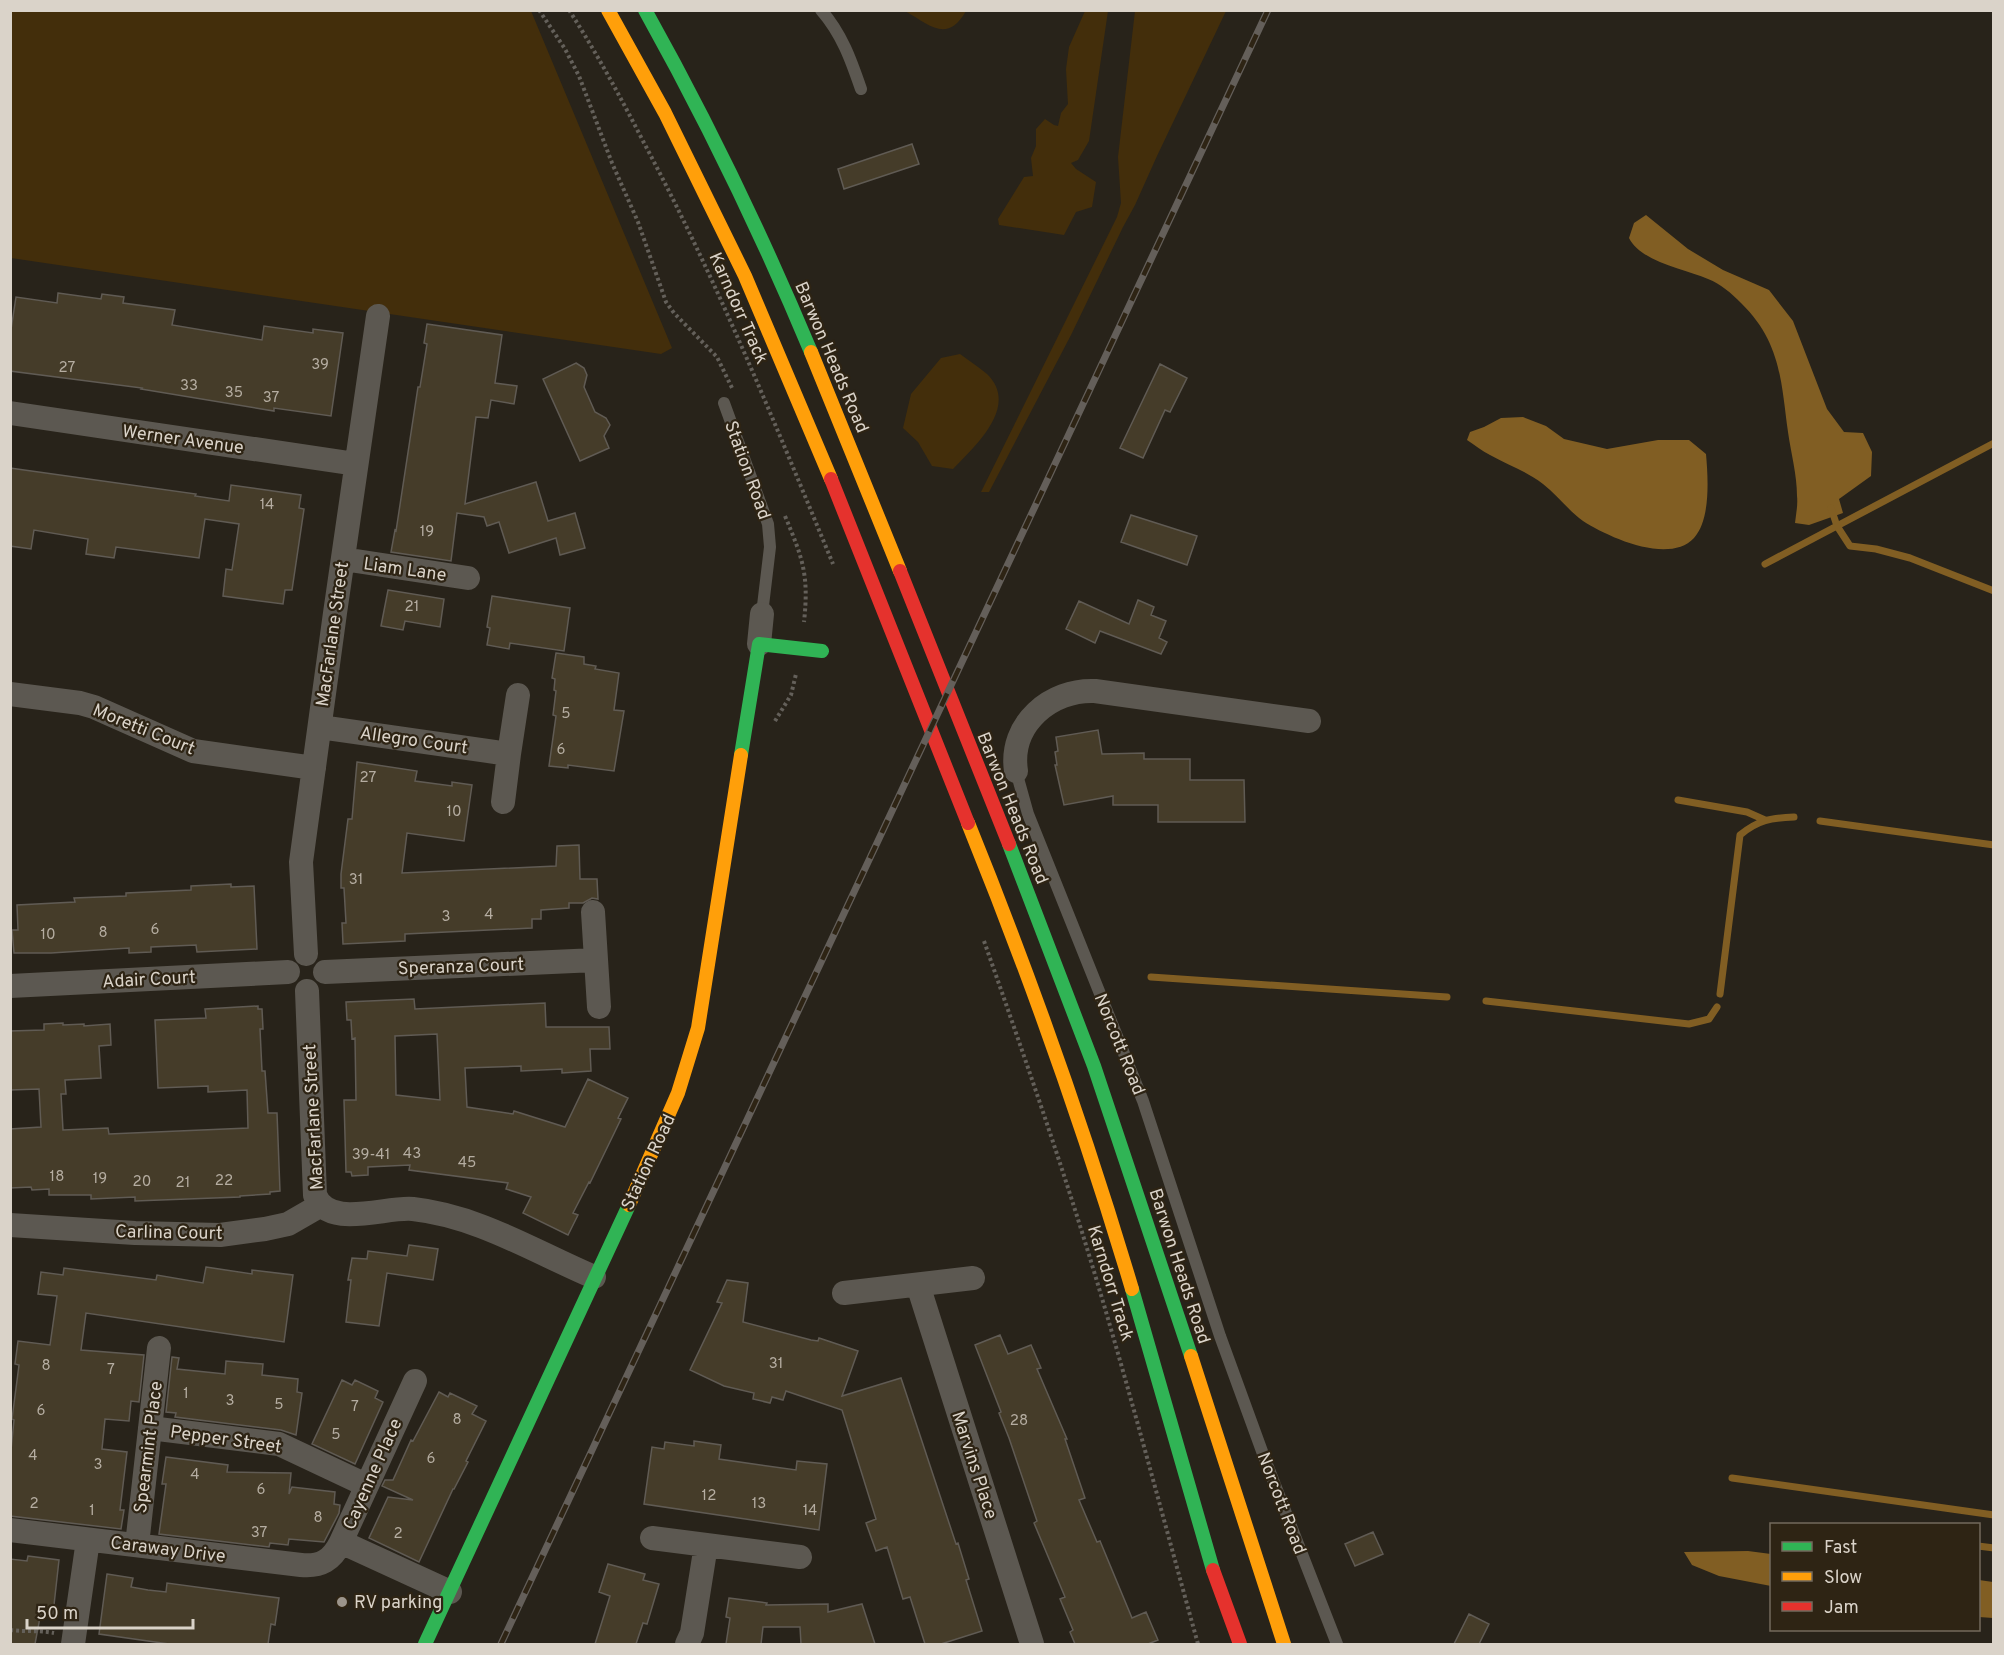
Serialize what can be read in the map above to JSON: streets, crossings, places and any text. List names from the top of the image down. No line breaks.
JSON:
{"streets":{"main road":["Barwon Heads Road","Station Road"],"street":["Werner Avenue","Liam Lane","MacFarlane Street","Moretti Court","Allegro Court","Speranza Court","Adair Court","Norcott Road","Carlina Court","Pepper Street","Spearmint Place","Marvins Place","Cayenne Place","Caraway Drive"],"path":["Karndorr Track"]},"crossings":[["Werner Avenue","MacFarlane Street"],["Station Road","MacFarlane Street"],["Liam Lane","MacFarlane Street"],["MacFarlane Street","Moretti Court"],["MacFarlane Street","Allegro Court"],["MacFarlane Street","Speranza Court"],["MacFarlane Street","Adair Court"],["MacFarlane Street","Carlina Court"],["Speranza Court","Adair Court"],["Pepper Street","Spearmint Place"],["Pepper Street","Cayenne Place"],["Spearmint Place","Caraway Drive"],["Cayenne Place","Caraway Drive"]],"places":["RV parking"],"house_numbers":["39","27","33","35","37","14","19","21","5","6","27","10","31","4","3","6","8","10","43","39-41","45","18","19","22","20","21","31","8","7","1","3","5","7","6","8","28","5","4","6","3","4","6","12","2","13","1","14","8","37","2"],"legend":["Fast","Slow","Jam"],"scale_bar":"50 m"}
